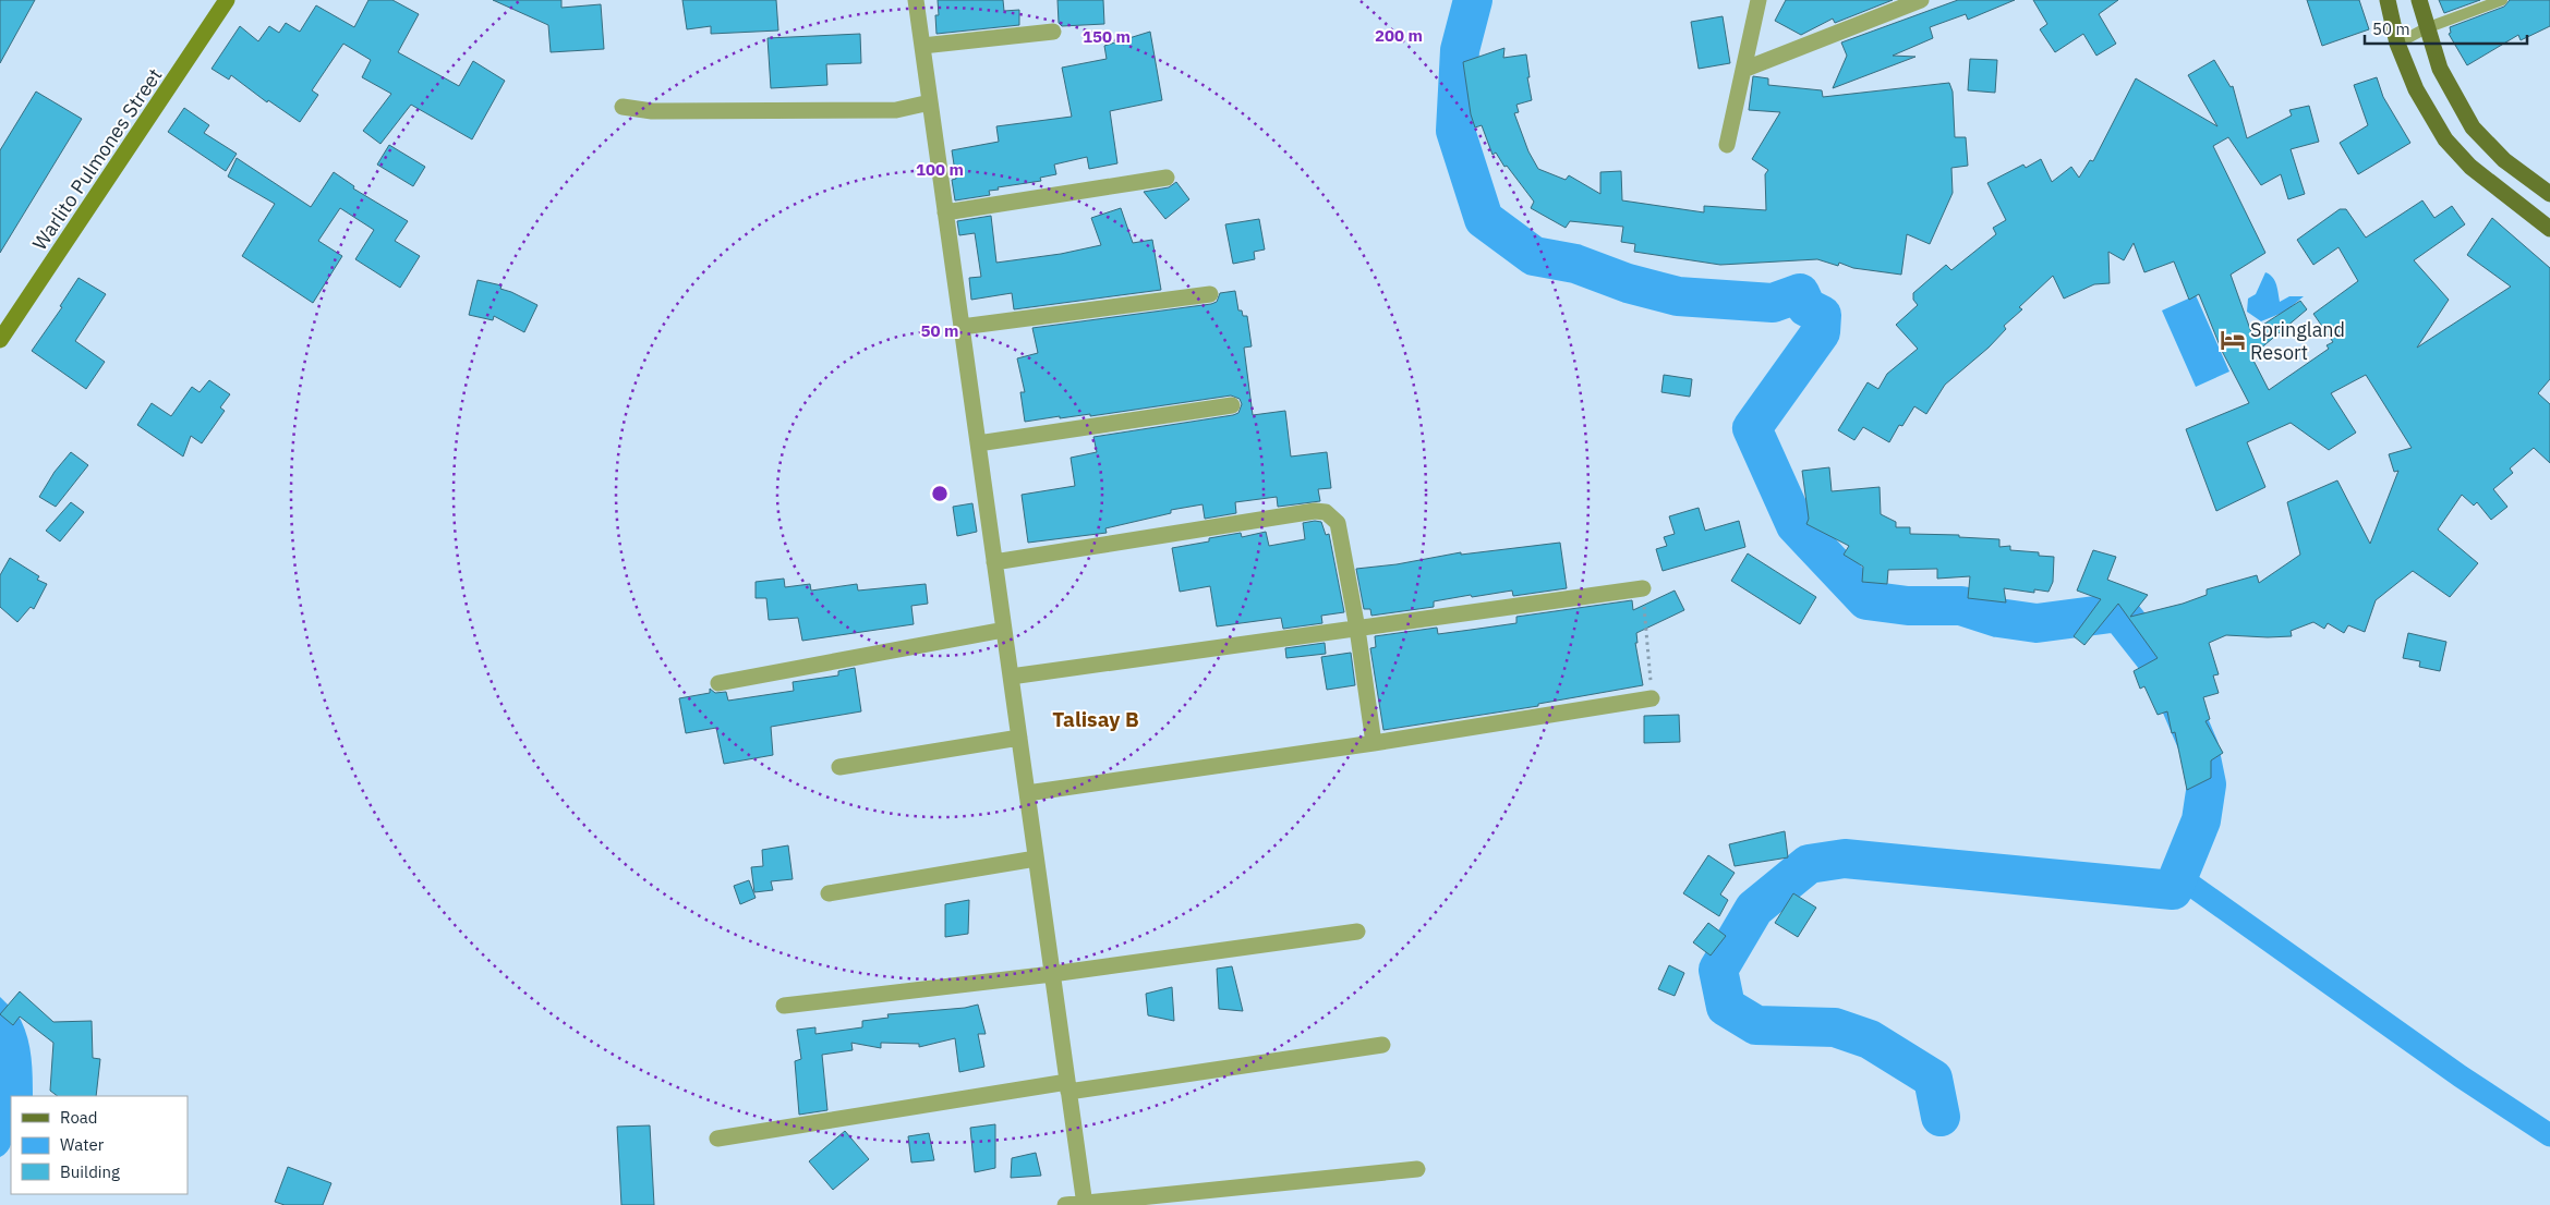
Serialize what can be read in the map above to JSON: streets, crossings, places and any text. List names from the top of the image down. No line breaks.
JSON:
{"streets":{"street":["Warlito Pulmones Street"]},"districts":["Talisay B"],"places":{"hotel":["Springland Resort"]},"legend":["Road","Water","Building"],"scale_bar":"50 m","rings":["200 m","150 m","100 m","50 m"]}
